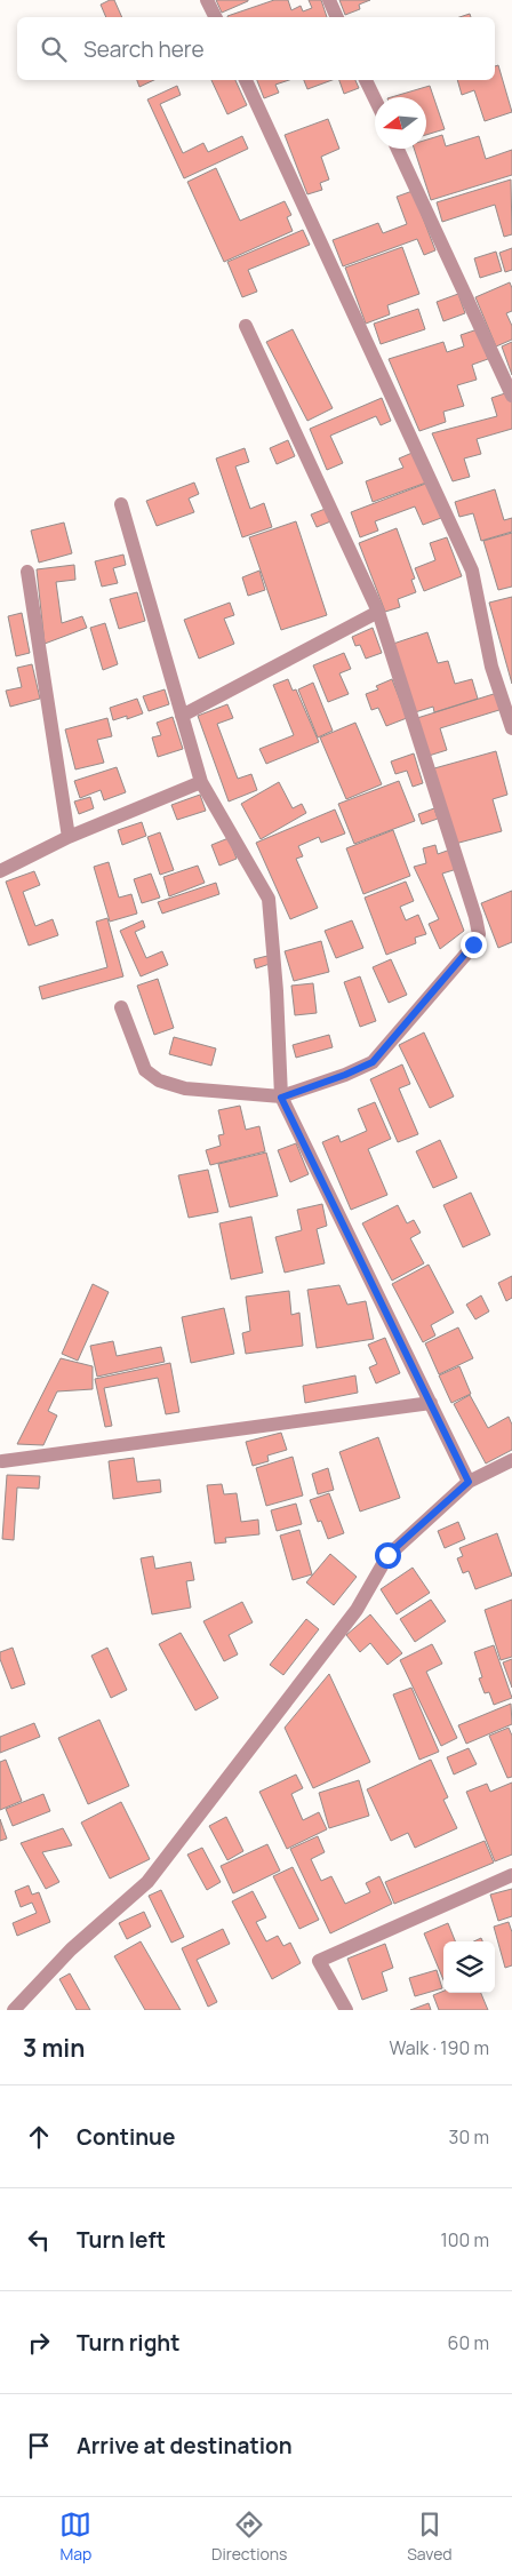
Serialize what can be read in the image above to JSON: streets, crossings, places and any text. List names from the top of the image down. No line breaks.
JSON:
{"north":"left","page":{"search":"Search here","heading":["3 min","Walk · 190 m"],"list":[["Continue","30 m"],["Turn left","100 m"],["Turn right","60 m"],"Arrive at destination"],"nav":["Map","Directions","Saved"]}}
